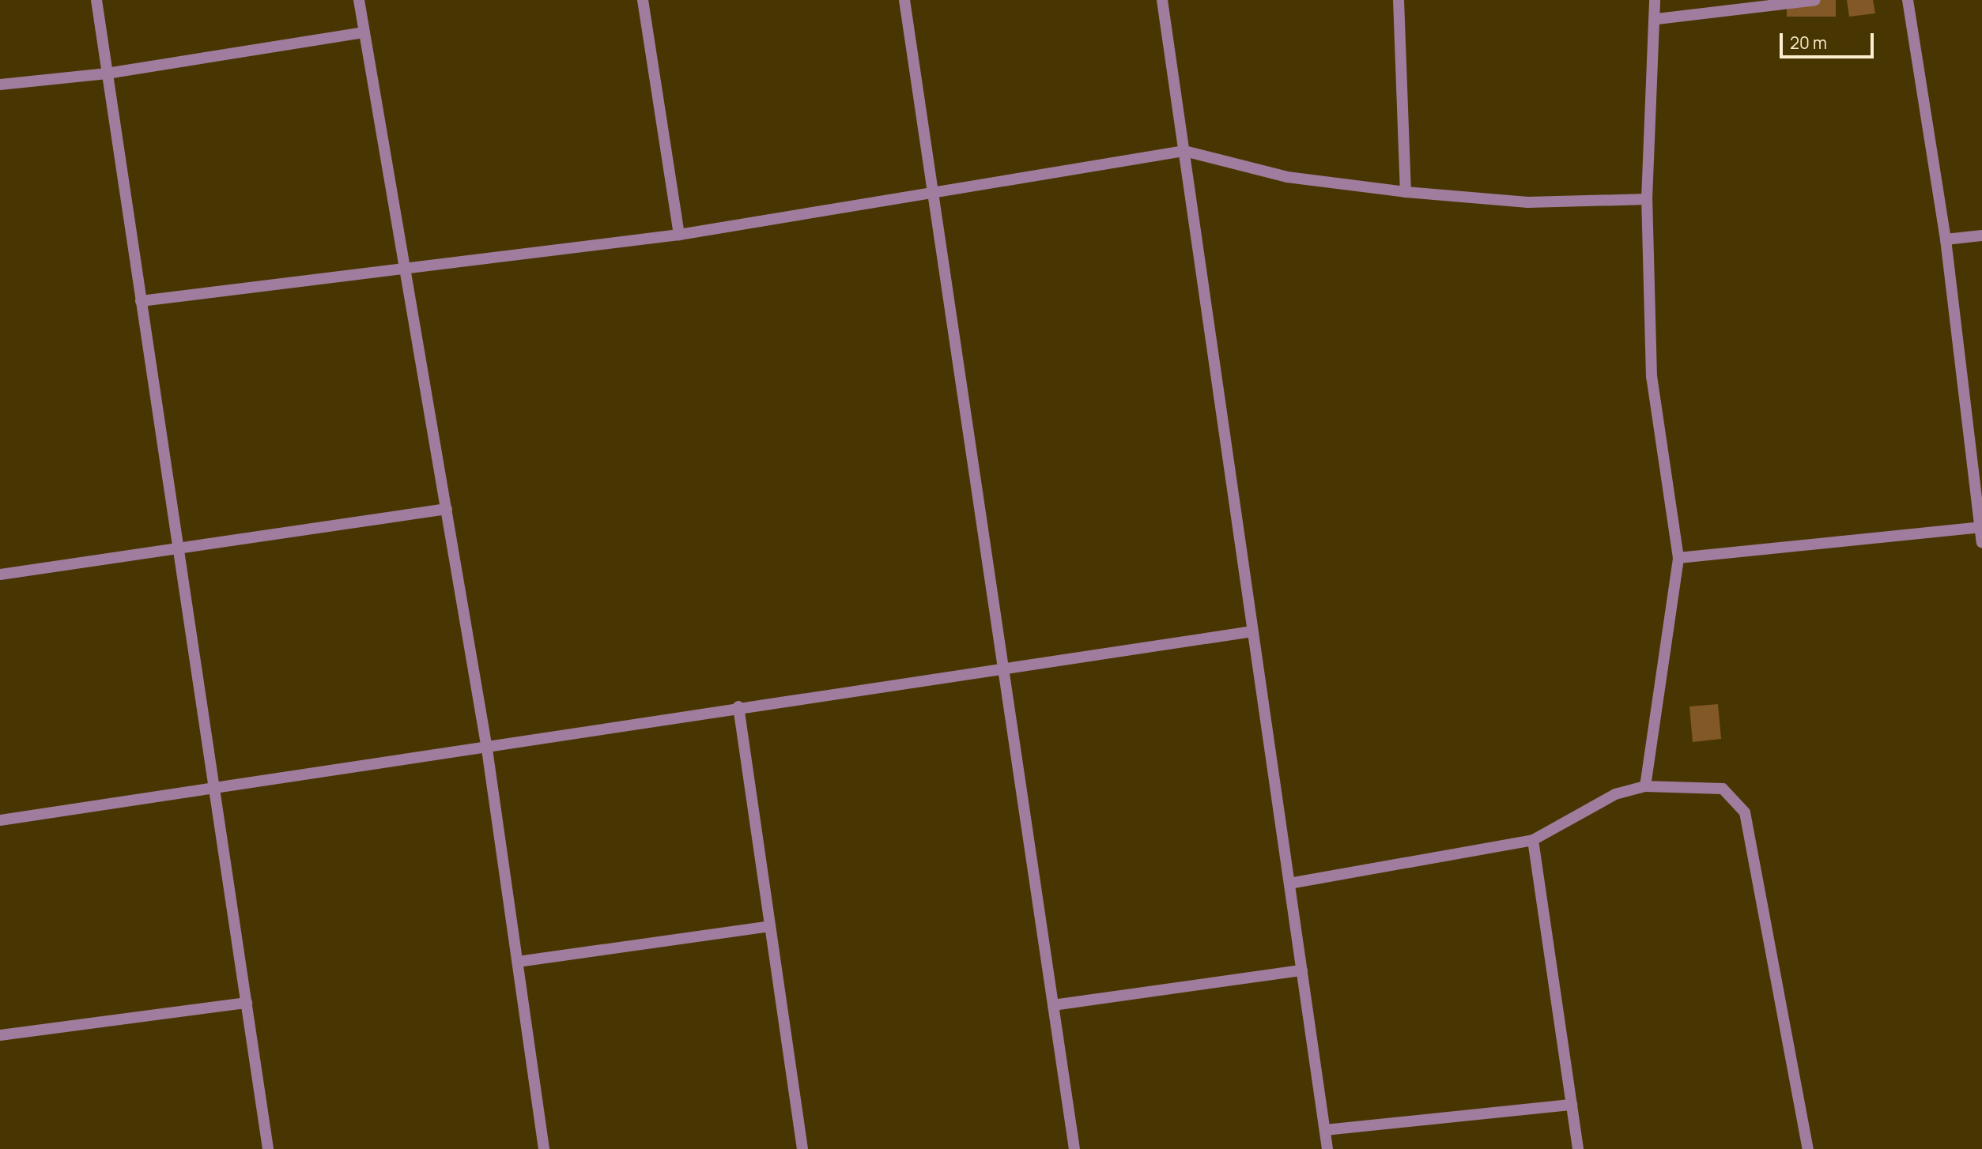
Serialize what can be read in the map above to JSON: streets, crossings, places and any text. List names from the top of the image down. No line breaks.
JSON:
{"scale_bar":"20 m"}
